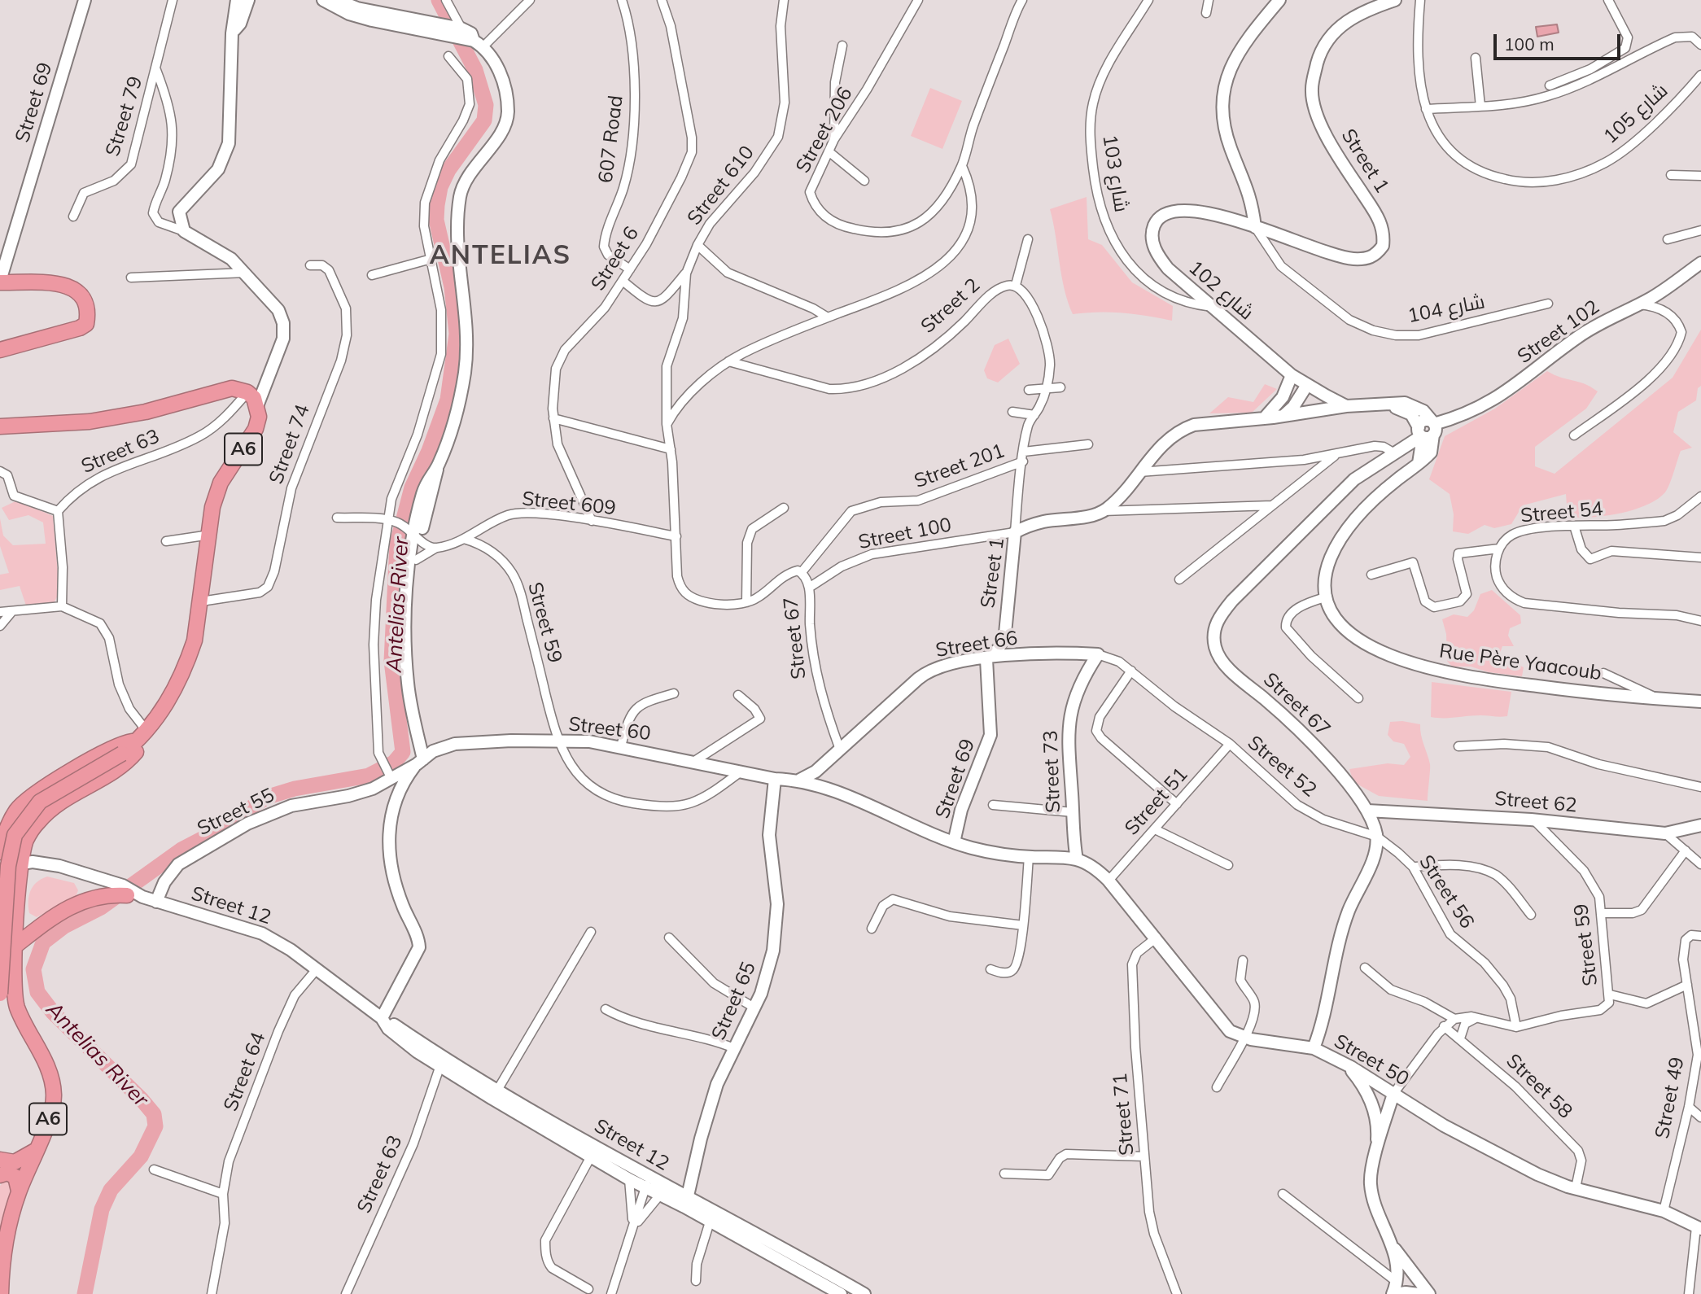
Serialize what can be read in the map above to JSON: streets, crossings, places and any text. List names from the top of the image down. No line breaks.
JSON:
{"streets":{"highway":["A6"],"street":["Street 69","شارع 105","Street 79","Street 206","607 Road","Street 1","شارع 103","Street 610","Street 6","شارع 102","Street 2","شارع 104","Street 102","Street 74","Street 63","Street 201","Street 609","Street 54","Street 100","Street 59","Street 67","Street 66","Rue Père Yaacoub","Street 60","Street 52","Street 73","Street 51","Street 62","Street 55","Street 56","Street 12","Street 65","Street 50","Street 64","Street 58","Street 49","Street 71"]},"crossings":[["Street 69","Street 1"],["Street 69","Street 66"],["607 Road","Street 6"],["Street 1","شارع 102"],["Street 1","شارع 104"],["Street 1","Street 100"],["Street 1","Street 66"],["شارع 103","شارع 102"],["Street 6","Street 609"],["شارع 102","شارع 104"],["شارع 102","Street 102"],["Street 102","Street 67"],["Street 74","A6"],["A6","Street 63"],["A6","Street 12"],["Street 63","Street 12"],["Street 201","Street 67"],["Street 609","Street 59"],["Street 100","Street 67"],["Street 59","Street 60"],["Street 59","Street 62"],["Street 59","Street 56"],["Street 67","Street 66"],["Street 67","Street 52"],["Street 67","Street 62"],["Street 67","Street 56"],["Street 66","Street 60"],["Street 66","Street 52"],["Street 66","Street 73"],["Street 60","Street 55"],["Street 60","Street 65"],["Street 52","Street 73"],["Street 52","Street 51"],["Street 52","Street 56"],["Street 73","Street 50"],["Street 51","Street 50"],["Street 55","Street 12"],["Street 12","Street 65"],["Street 12","Street 64"],["Street 50","Street 58"],["Street 50","Street 49"],["Street 50","Street 71"]],"districts":["ANTELIAS"],"water":["Antelias River"],"scale_bar":"100 m"}
